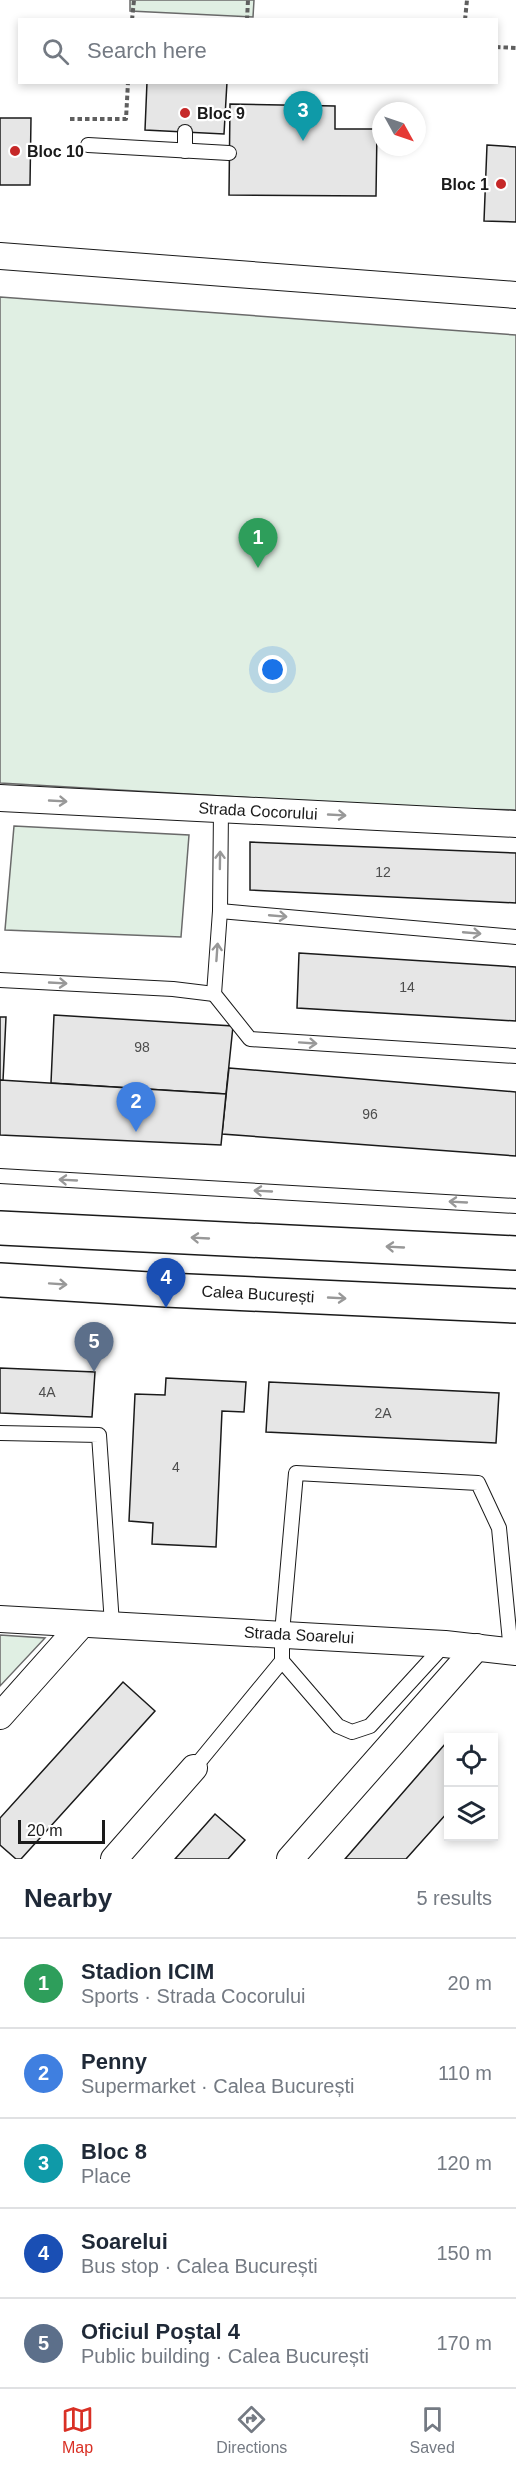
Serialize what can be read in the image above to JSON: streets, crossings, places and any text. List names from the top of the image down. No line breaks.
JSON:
{"streets":{"main road":["Calea București"],"street":["Strada Cocorului","Strada Soarelui"]},"one_way":["Strada Cocorului"],"places":["Bloc 9","Bloc 10","Bloc 1"],"house_numbers":["12","14","98","96","4A","2A","4"],"scale_bar":"20 m","north":"bottom right","page":{"search":"Search here","pins":["3","1","2","4","5"],"scale":"20 m","heading":["Nearby","5 results"],"list":[{"mark":"1","name":"Stadion ICIM","note":"Sports · Strada Cocorului","value":"20 m"},{"mark":"2","name":"Penny","note":"Supermarket · Calea București","value":"110 m"},{"mark":"3","name":"Bloc 8","note":"Place","value":"120 m"},{"mark":"4","name":"Soarelui","note":"Bus stop · Calea București","value":"150 m"},{"mark":"5","name":"Oficiul Poștal 4","note":"Public building · Calea București","value":"170 m"}],"nav":["Map","Directions","Saved"]}}
